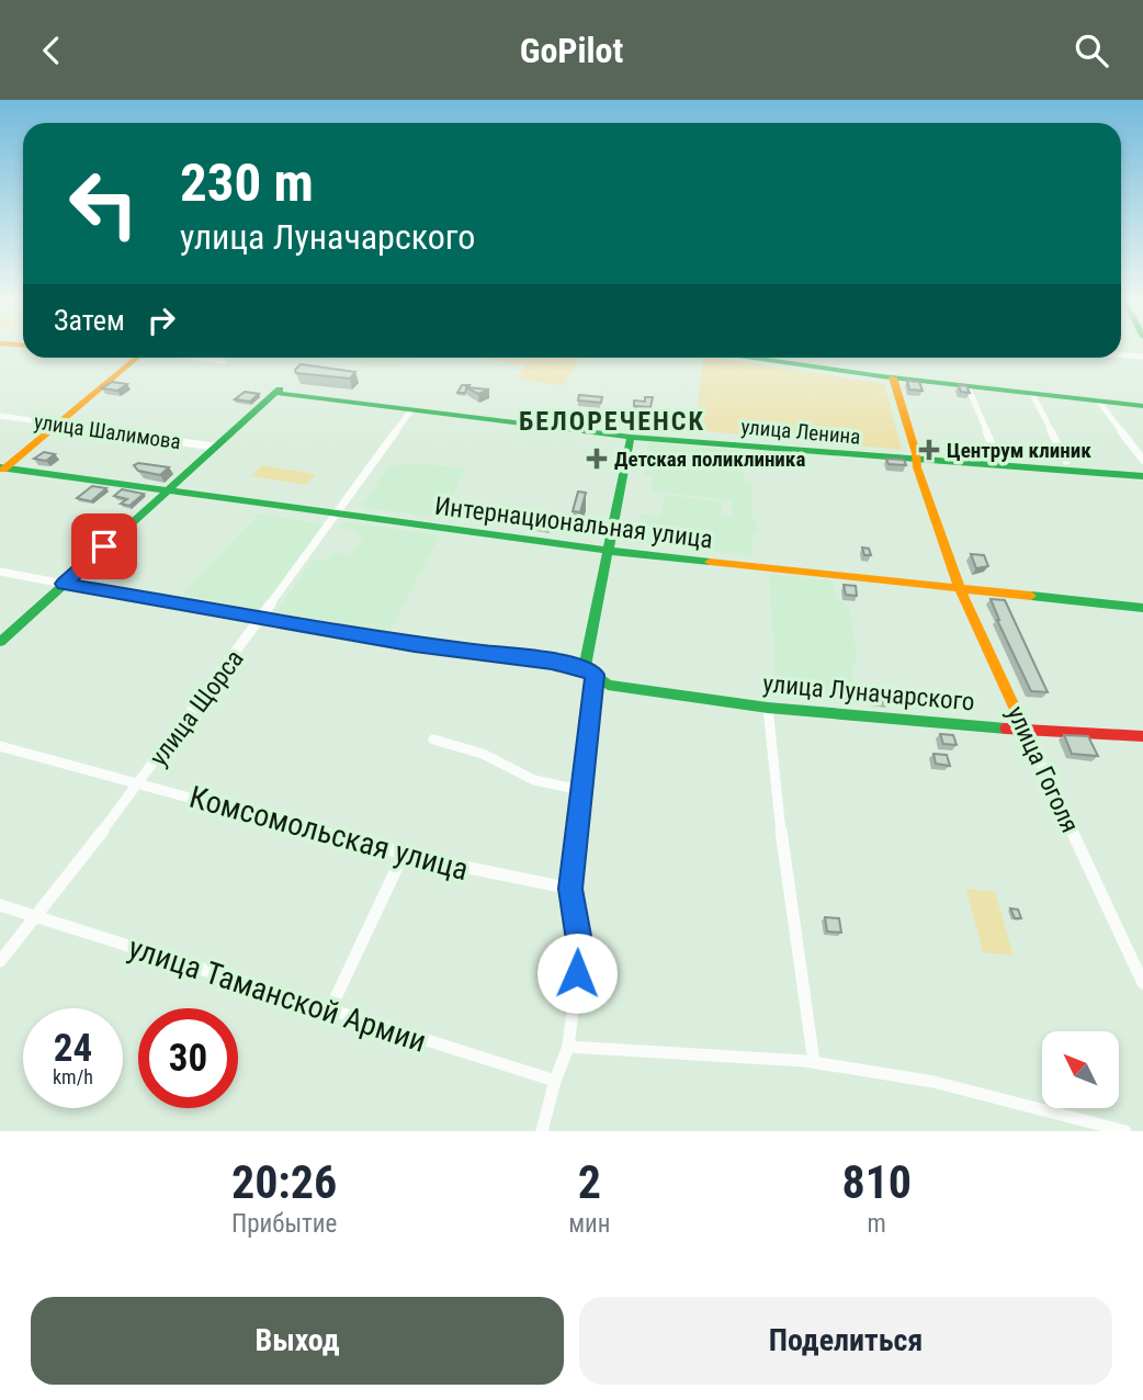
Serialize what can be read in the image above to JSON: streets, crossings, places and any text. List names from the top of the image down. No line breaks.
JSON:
{"streets":{"street":["улица Шалимова","улица Ленина","Интернациональная улица","улица Луначарского","улица Щорса","улица Гоголя","Комсомольская улица","улица Таманской Армии"]},"crossings":[["улица Шалимова","улица Ленина"],["улица Ленина","улица Щорса"],["улица Ленина","улица Гоголя"],["Интернациональная улица","улица Щорса"],["Интернациональная улица","улица Гоголя"],["улица Луначарского","улица Щорса"],["улица Луначарского","улица Гоголя"],["улица Щорса","Комсомольская улица"],["улица Щорса","улица Таманской Армии"]],"districts":["БЕЛОРЕЧЕНСК"],"places":{"health":["Центрум клиник","Детская поликлиника"]},"north":"top left","page":{"header":"GoPilot","turn":["230 m","улица Луначарского"],"then":"Затем","speed":"24 km/h","limit":"30","eta":["20:26","Прибытие","2","мин","810","m"],"buttons":["Выход","Поделиться"]}}
